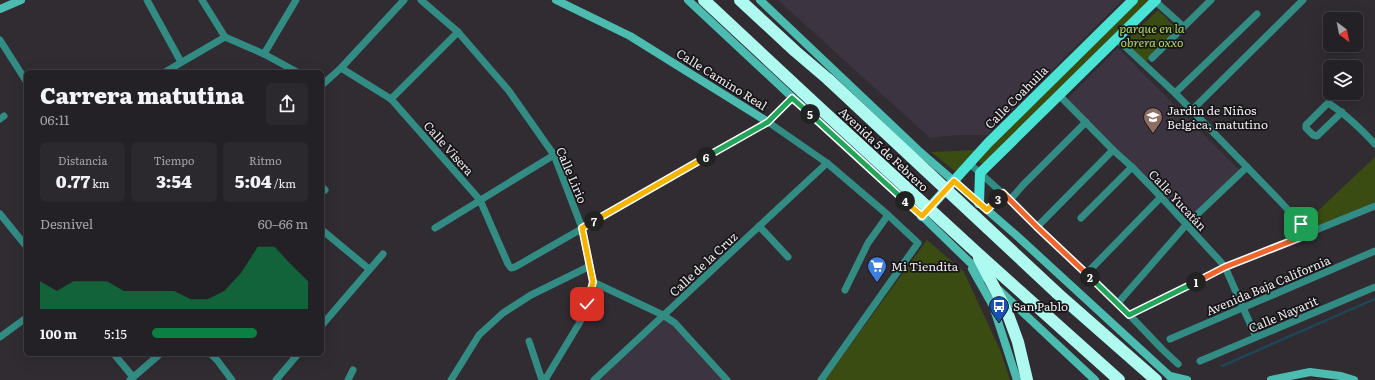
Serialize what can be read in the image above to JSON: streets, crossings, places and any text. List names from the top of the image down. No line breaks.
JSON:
{"streets":{"highway":["Avenida 5 de Febrero"],"main road":["Calle Camino Real","Calle Coahuila"],"street":["Calle Visera","Calle Lirio","Calle Yucatán","Calle de la Cruz","Avenida Baja California","Calle Nayarit"]},"crossings":[["Calle Camino Real","Calle de la Cruz"],["Calle Coahuila","Avenida 5 de Febrero"],["Calle Visera","Calle Lirio"],["Calle Yucatán","Avenida Baja California"],["Calle Yucatán","Calle Nayarit"]],"parks":["parque en la obrera oxxo"],"places":{"school or university":["Jardín de Niños Belgica, matutino"],"supermarket":["Mi Tiendita"],"bus stop":["San Pablo"]},"north":"bottom right","page":{"heading":["Carrera matutina","06:11"],"pins":["5","6","3","4","7","2","1"],"stats":[["Distancia","0.77 km"],["Tiempo","3:54"],["Ritmo","5:04 /km"]],"chart":["Desnivel","60–66 m"],"list":[{"name":"100 m","note":"5:15"}]}}
